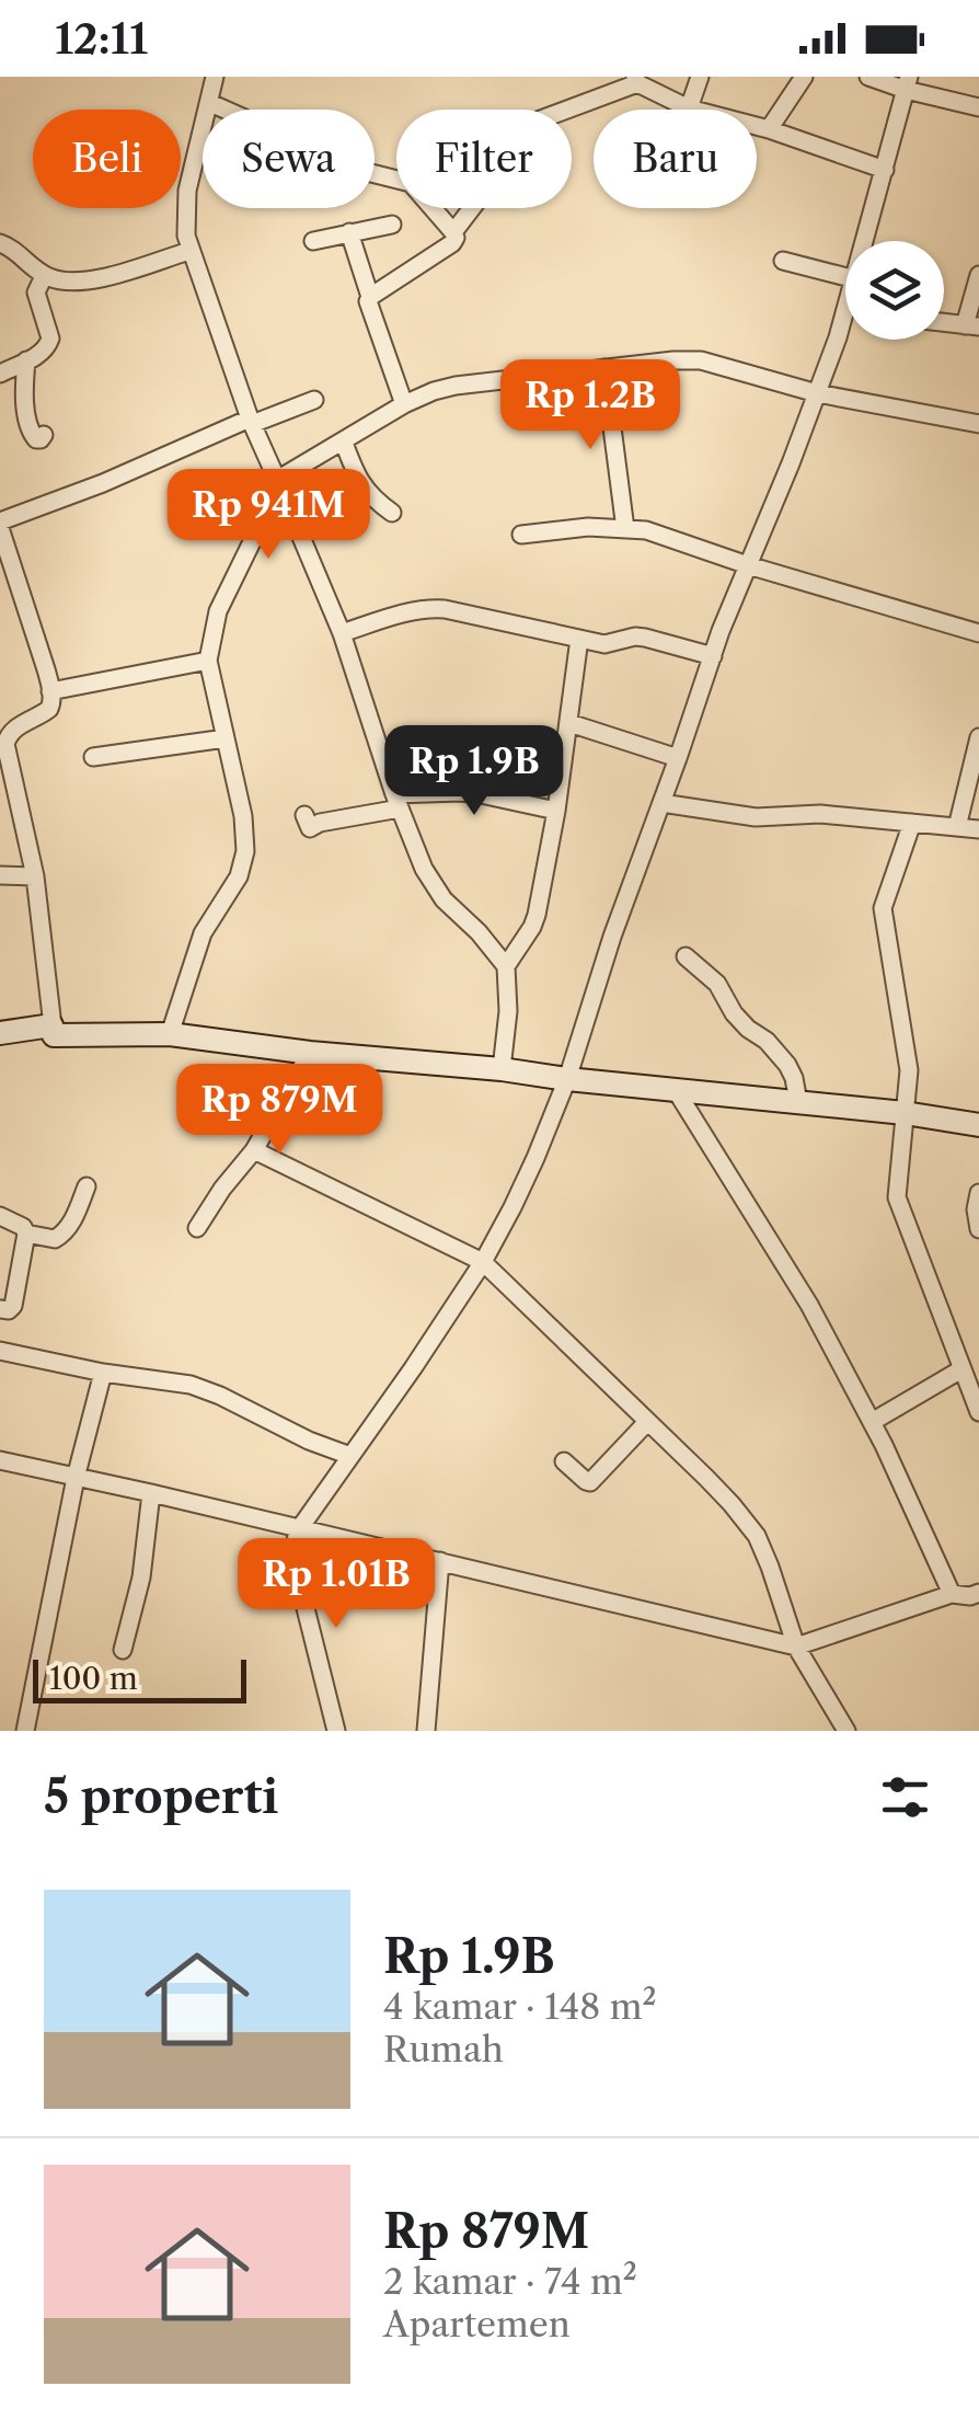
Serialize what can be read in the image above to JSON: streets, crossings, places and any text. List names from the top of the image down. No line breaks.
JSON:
{"scale_bar":"100 m","page":{"status":"12:11","chip":["Beli","Sewa","Filter","Baru"],"price":["Rp 1.2B","Rp 941M","Rp 1.9B","Rp 879M","Rp 1.01B"],"scale":"100 m","heading":"5 properti","list":[{"name":"Rp 1.9B","note":"4 kamar · 148 m² · Rumah"},{"name":"Rp 879M","note":"2 kamar · 74 m² · Apartemen"}]}}
